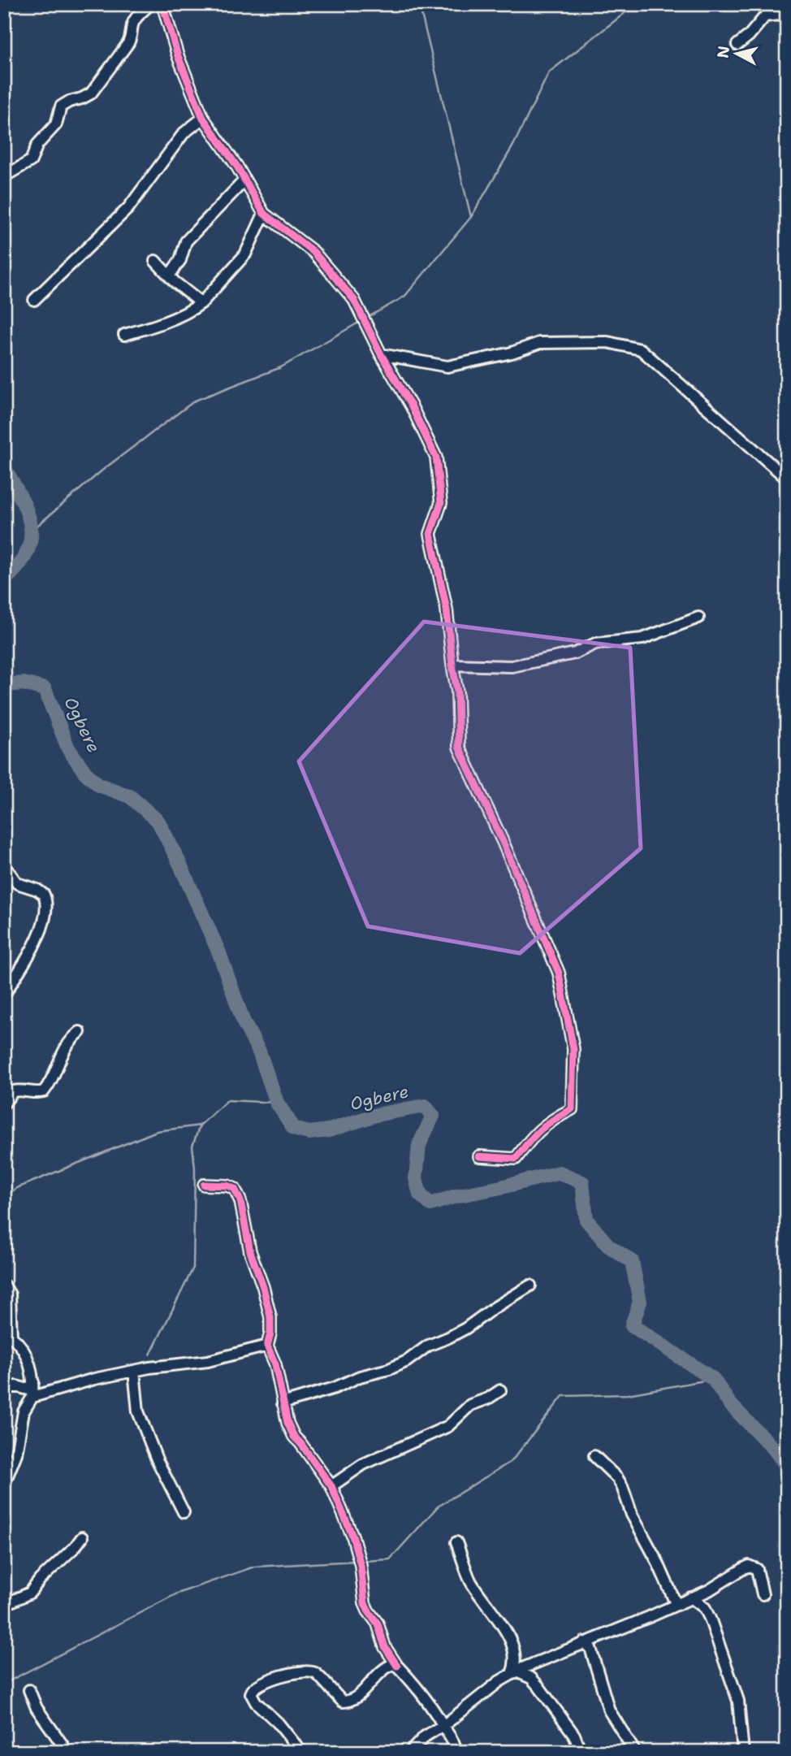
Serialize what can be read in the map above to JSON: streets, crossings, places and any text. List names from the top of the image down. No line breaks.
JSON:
{"water":["Ogbere"],"north":"left"}
